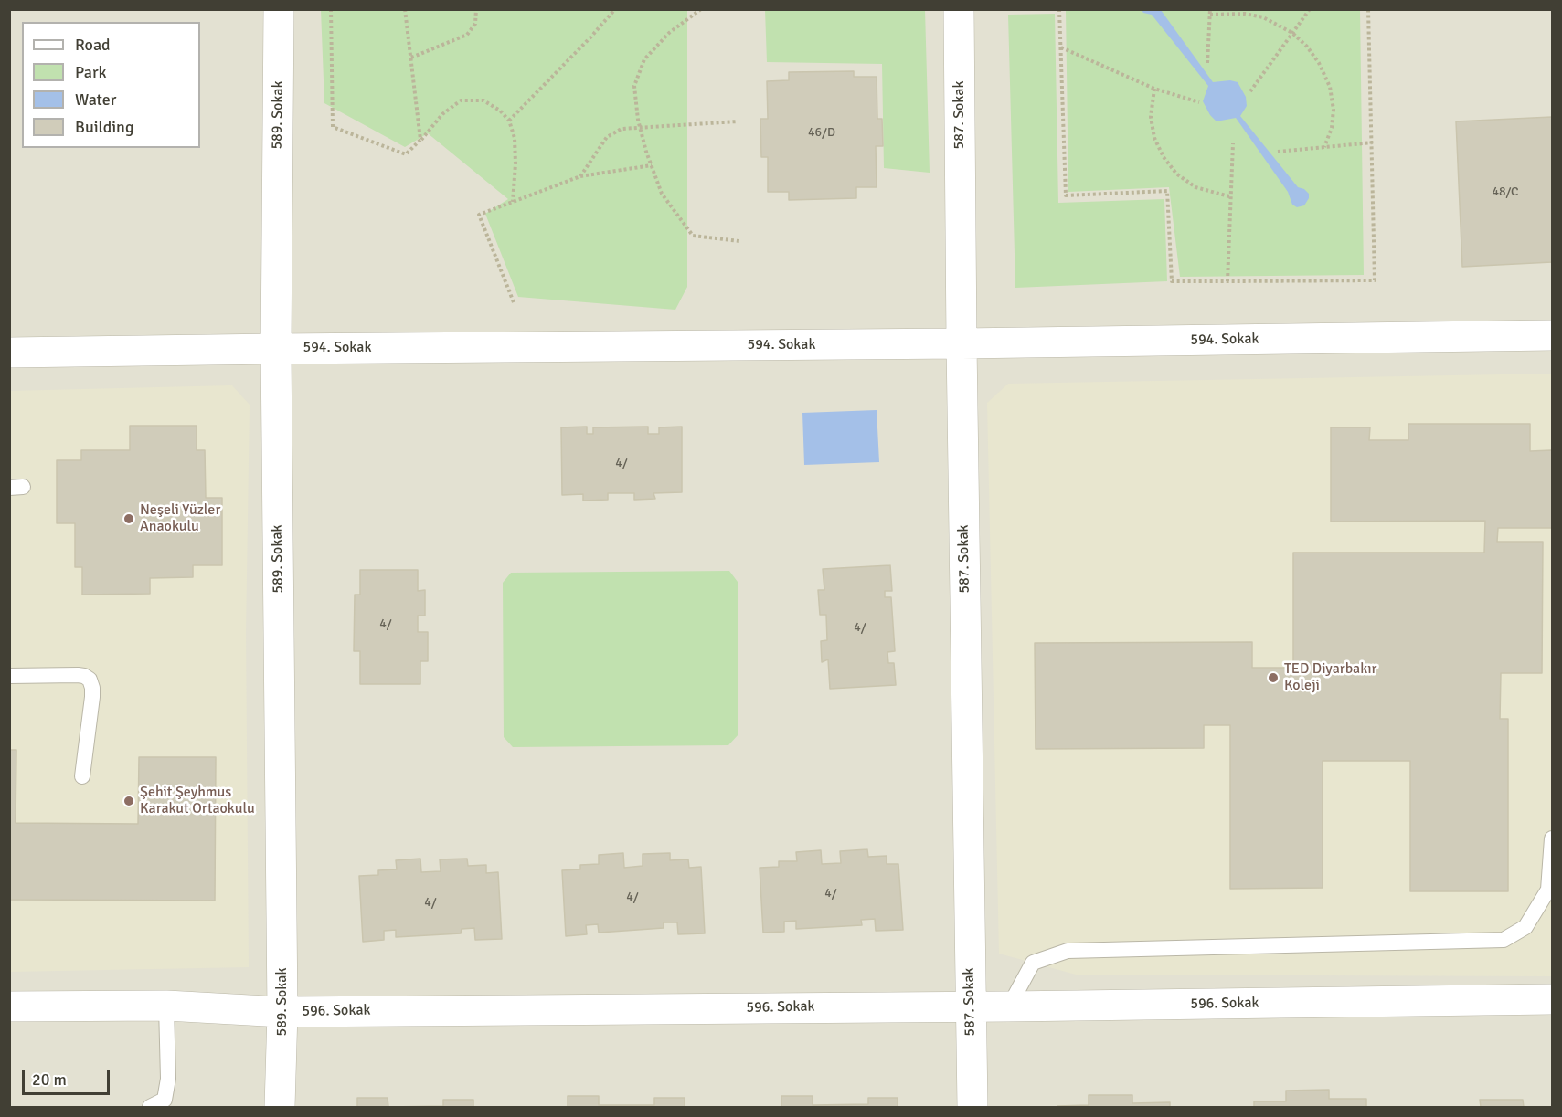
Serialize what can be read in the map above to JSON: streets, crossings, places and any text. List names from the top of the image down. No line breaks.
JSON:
{"streets":{"street":["589. Sokak","587. Sokak","594. Sokak","596. Sokak"]},"crossings":[["589. Sokak","594. Sokak"],["589. Sokak","596. Sokak"],["587. Sokak","594. Sokak"],["587. Sokak","596. Sokak"]],"places":["Neşeli Yüzler Anaokulu","TED Diyarbakır Koleji","Şehit Şeyhmus Karakut Ortaokulu"],"house_numbers":["46/D","48/C","4/","4/","4/","4/","4/","4/"],"legend":["Road","Park","Water","Building"],"scale_bar":"20 m"}
